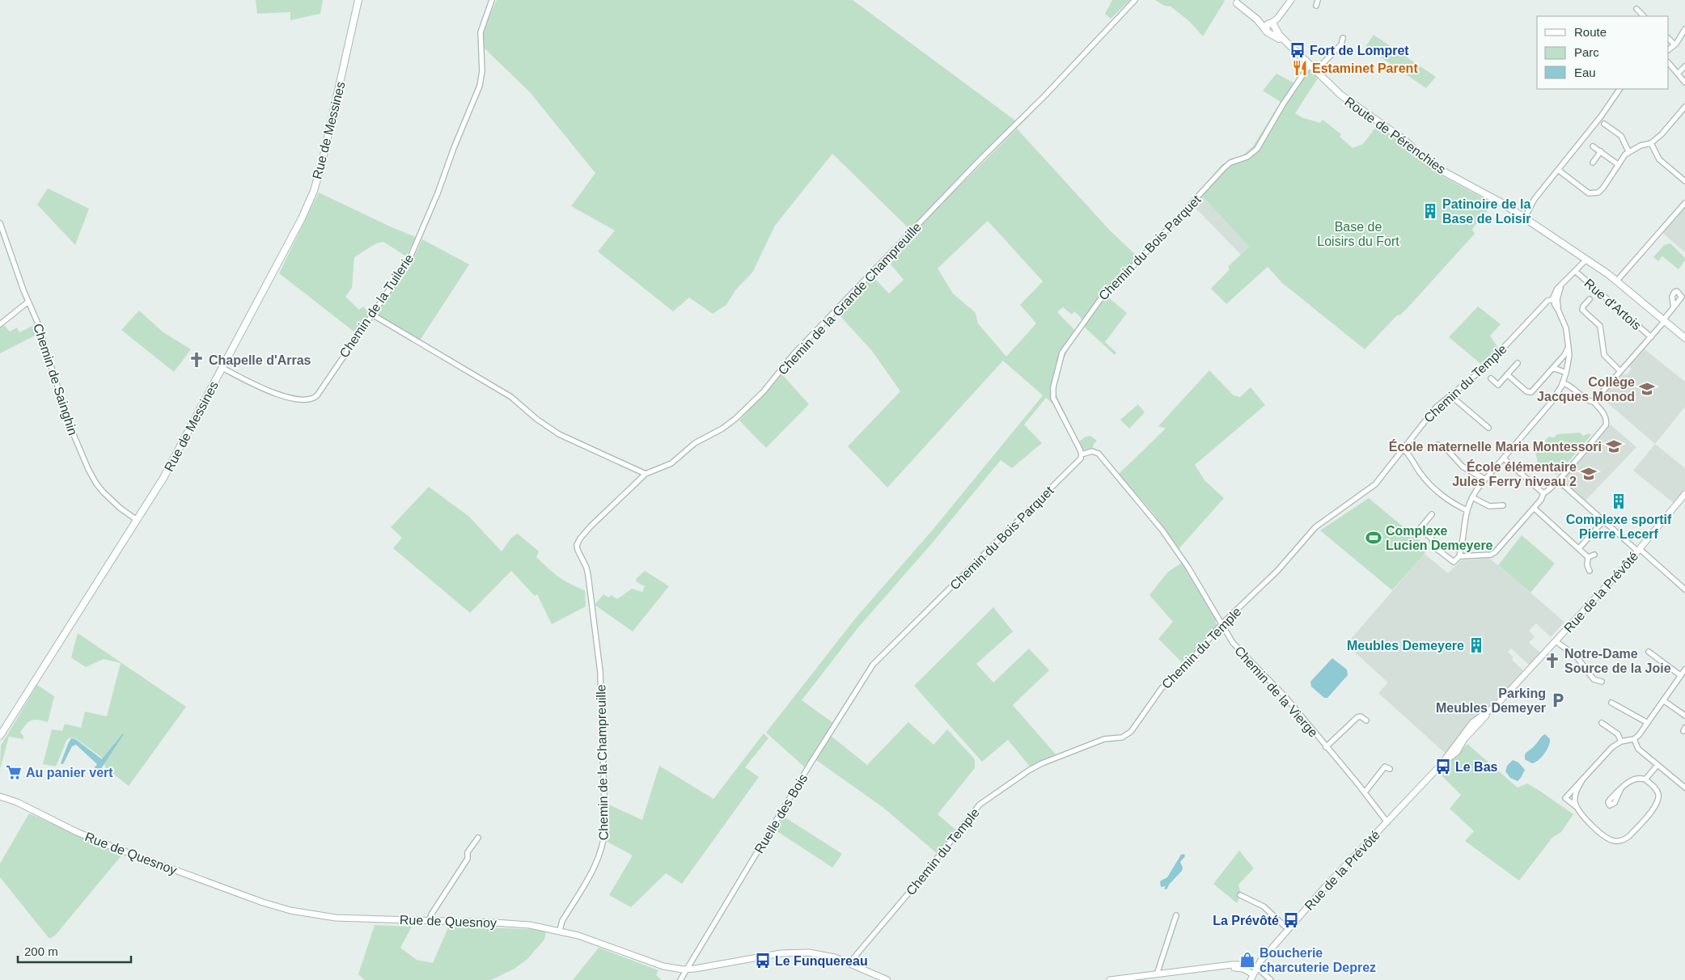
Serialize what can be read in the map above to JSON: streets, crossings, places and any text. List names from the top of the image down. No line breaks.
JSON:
{"streets":{"main road":["Rue de Messines","Route de Pérenchies"],"street":["Chemin du Bois Parquet","Chemin de la Grande Champreuille","Rue d'Artois","Chemin de la Tuilerie","Chemin de Sainghin","Chemin du Temple","Rue de la Prévôté","Chemin de la Vierge","Chemin de la Champreuille","Ruelle des Bois","Rue de Quesnoy"]},"crossings":[["Rue de Messines","Chemin de la Tuilerie"],["Rue de Messines","Chemin de Sainghin"],["Route de Pérenchies","Chemin du Bois Parquet"],["Chemin du Bois Parquet","Chemin de la Vierge"],["Chemin du Bois Parquet","Ruelle des Bois"],["Chemin de la Grande Champreuille","Chemin de la Champreuille"],["Chemin du Temple","Chemin de la Vierge"],["Chemin du Temple","Rue de Quesnoy"],["Rue de la Prévôté","Chemin de la Vierge"],["Chemin de la Champreuille","Rue de Quesnoy"],["Ruelle des Bois","Rue de Quesnoy"]],"parks":["Base de Loisirs du Fort"],"places":{"bus stop":["Fort de Lompret","Le Bas","La Prévôté","Le Funquereau"],"restaurant":["Estaminet Parent"],"building":["Patinoire de la Base de Loisir","Complexe sportif Pierre Lecerf","Meubles Demeyere"],"church":["Chapelle d'Arras","Notre-Dame Source de la Joie"],"school or university":["Collège Jacques Monod","École maternelle Maria Montessori","École élémentaire Jules Ferry niveau 2"],"sports":["Complexe Lucien Demeyere"],"parking":["Parking Meubles Demeyer"],"supermarket":["Au panier vert"],"shop":["Boucherie charcuterie Deprez"]},"legend":["Route","Parc","Eau"],"scale_bar":"200 m"}
